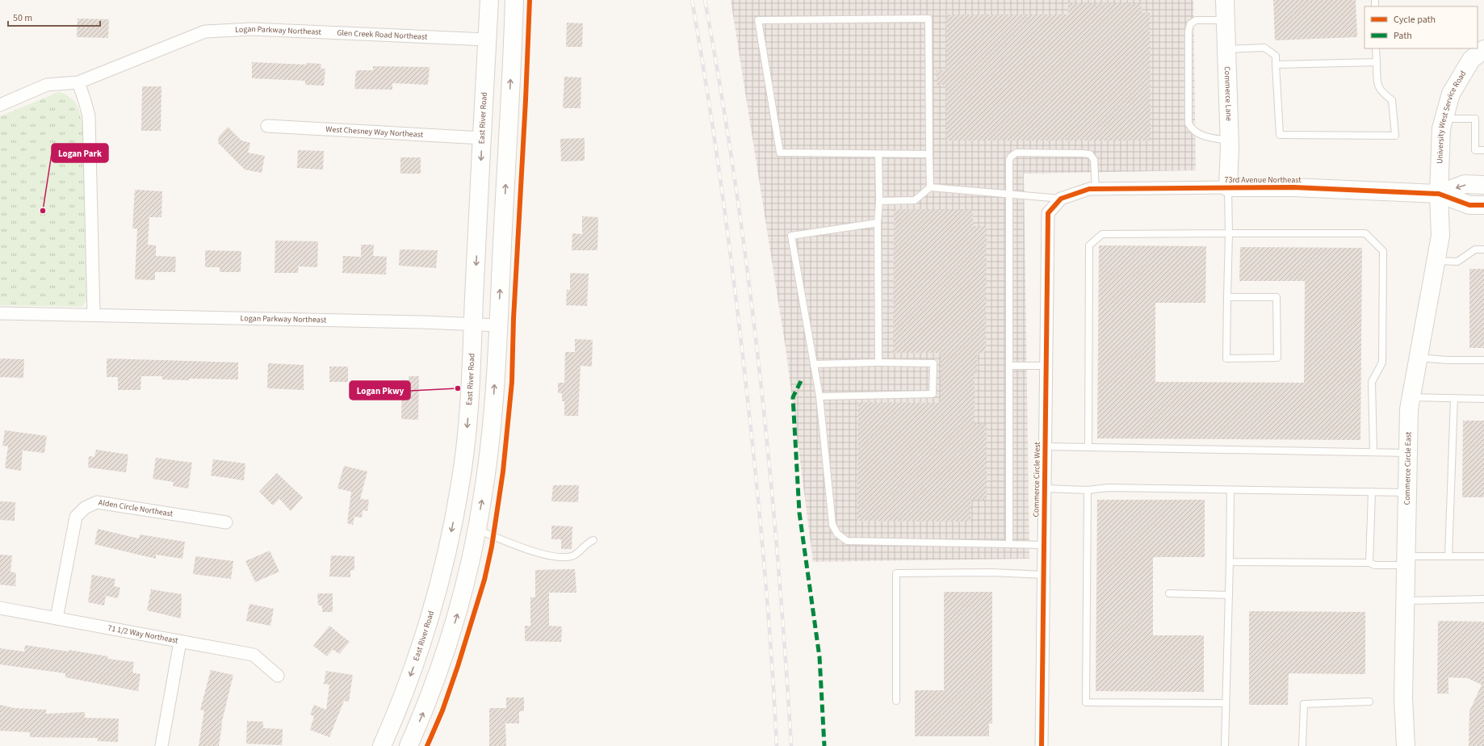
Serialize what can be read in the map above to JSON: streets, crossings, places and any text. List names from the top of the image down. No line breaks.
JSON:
{"streets":{"main road":["Commerce Lane","East River Road","University West Service Road","73rd Avenue Northeast","Commerce Circle East"],"street":["Logan Parkway Northeast","Glen Creek Road Northeast","West Chesney Way Northeast","Commerce Circle West","Alden Circle Northeast","71 1/2 Way Northeast"]},"crossings":[["Logan Parkway Northeast","Glen Creek Road Northeast"],["Logan Parkway Northeast","East River Road"],["Glen Creek Road Northeast","East River Road"],["Commerce Lane","73rd Avenue Northeast"],["East River Road","West Chesney Way Northeast"],["University West Service Road","73rd Avenue Northeast"],["University West Service Road","Commerce Circle East"],["73rd Avenue Northeast","Commerce Circle East"],["73rd Avenue Northeast","Commerce Circle West"],["Alden Circle Northeast","71 1/2 Way Northeast"]],"places":["Logan Park","Logan Pkwy"],"legend":["Cycle path","Path"],"scale_bar":"50 m"}
